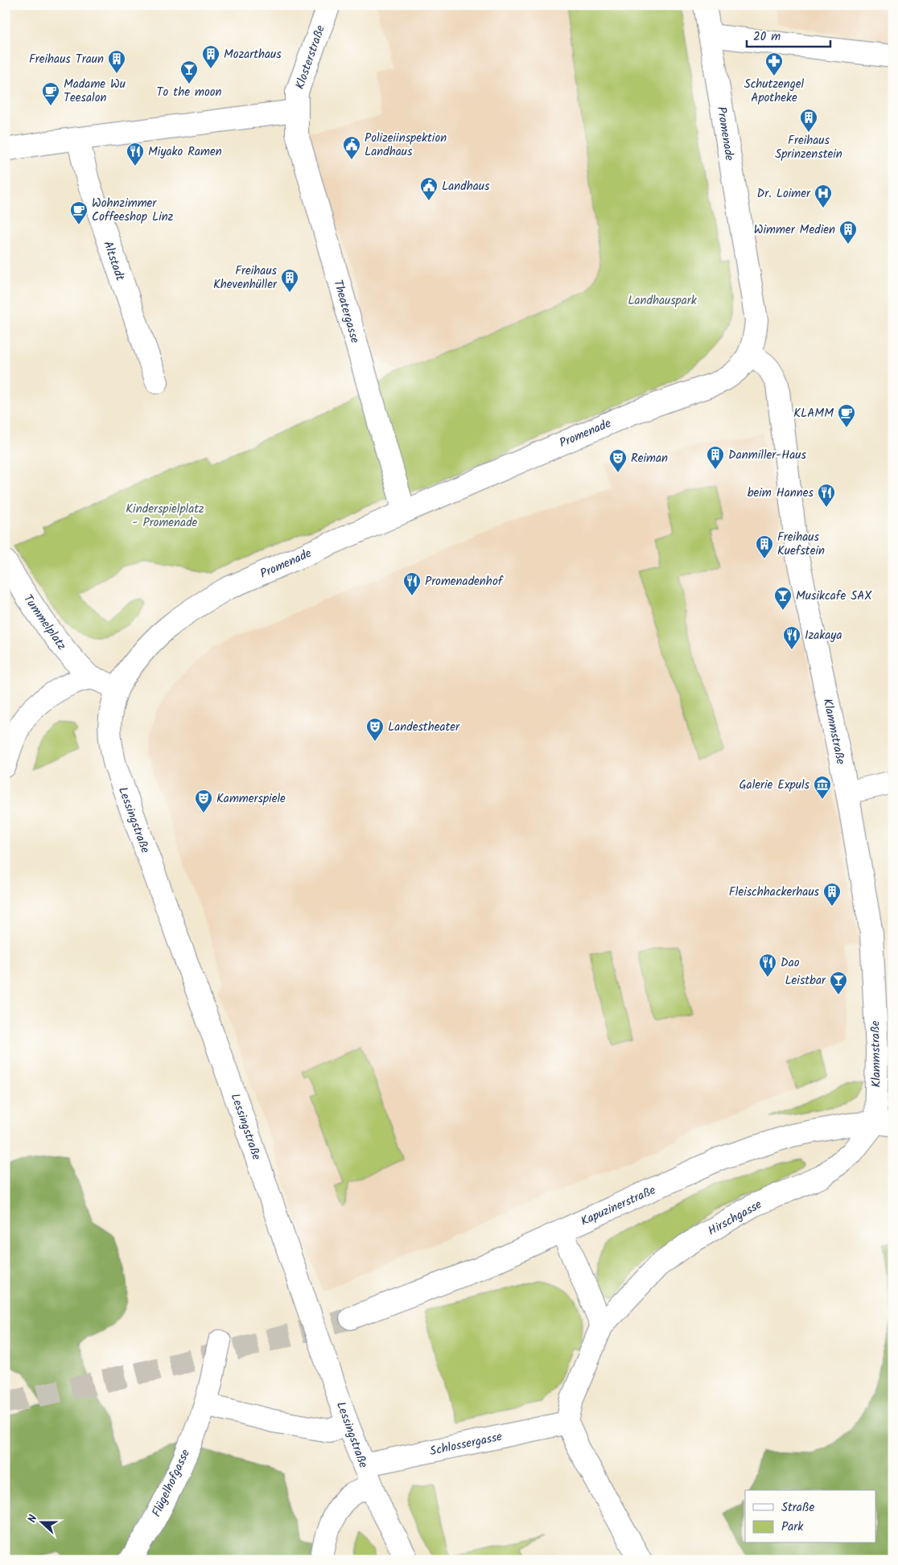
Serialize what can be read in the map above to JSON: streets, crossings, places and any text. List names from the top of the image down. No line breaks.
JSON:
{"streets":{"street":["Klosterstraße","Promenade","Altstadt","Theatergasse","Tummelplatz","Klammstraße","Lessingstraße","Kapuzinerstraße","Hirschgasse","Schlossergasse","Flügelhofgasse"]},"crossings":[["Klosterstraße","Theatergasse"],["Promenade","Theatergasse"],["Promenade","Klammstraße"],["Promenade","Lessingstraße"],["Klammstraße","Kapuzinerstraße"],["Klammstraße","Hirschgasse"],["Lessingstraße","Schlossergasse"],["Kapuzinerstraße","Hirschgasse"],["Hirschgasse","Schlossergasse"]],"parks":["Landhauspark","Kinderspielplatz - Promenade"],"places":{"building":["Mozarthaus","Freihaus Traun","Freihaus Sprinzenstein","Wimmer Medien","Freihaus Khevenhüller","Danmiller-Haus","Freihaus Kuefstein","Fleischhackerhaus"],"pharmacy":["Schutzengel Apotheke"],"bar":["To the moon","Musikcafe SAX","Leistbar"],"cafe":["Madame Wu Teesalon","Wohnzimmer Coffeeshop Linz","KLAMM"],"public building":["Polizeiinspektion Landhaus","Landhaus"],"restaurant":["Miyako Ramen","beim Hannes","Promenadenhof","Izakaya","Dao"],"hospital":["Dr. Loimer"],"theatre":["Reiman","Landestheater","Kammerspiele"],"museum":["Galerie Expuls"]},"legend":["Straße","Park"],"scale_bar":"20 m","north":"left"}
